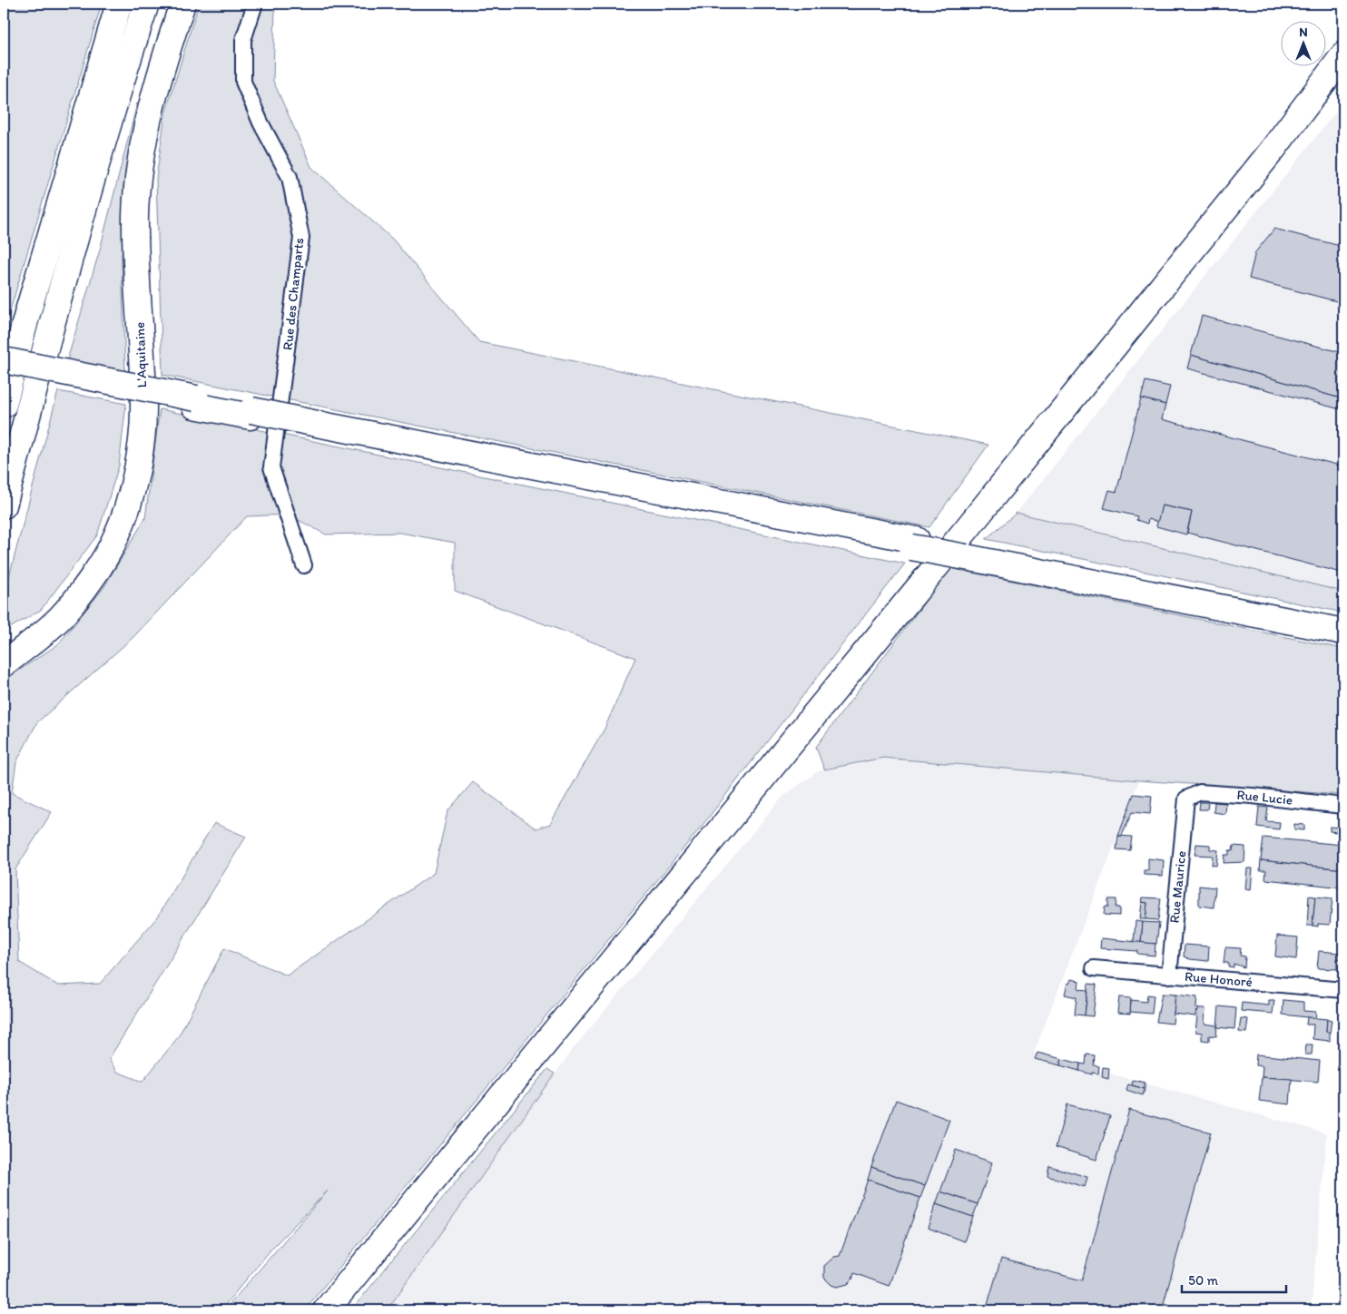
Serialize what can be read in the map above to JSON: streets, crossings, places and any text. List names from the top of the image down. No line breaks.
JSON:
{"streets":{"highway":["L'Aquitaine"],"street":["Rue des Champarts","Rue Lucie","Rue Maurice","Rue Honoré"]},"crossings":[["Rue Lucie","Rue Maurice"],["Rue Maurice","Rue Honoré"]],"scale_bar":"50 m","north":"top"}
